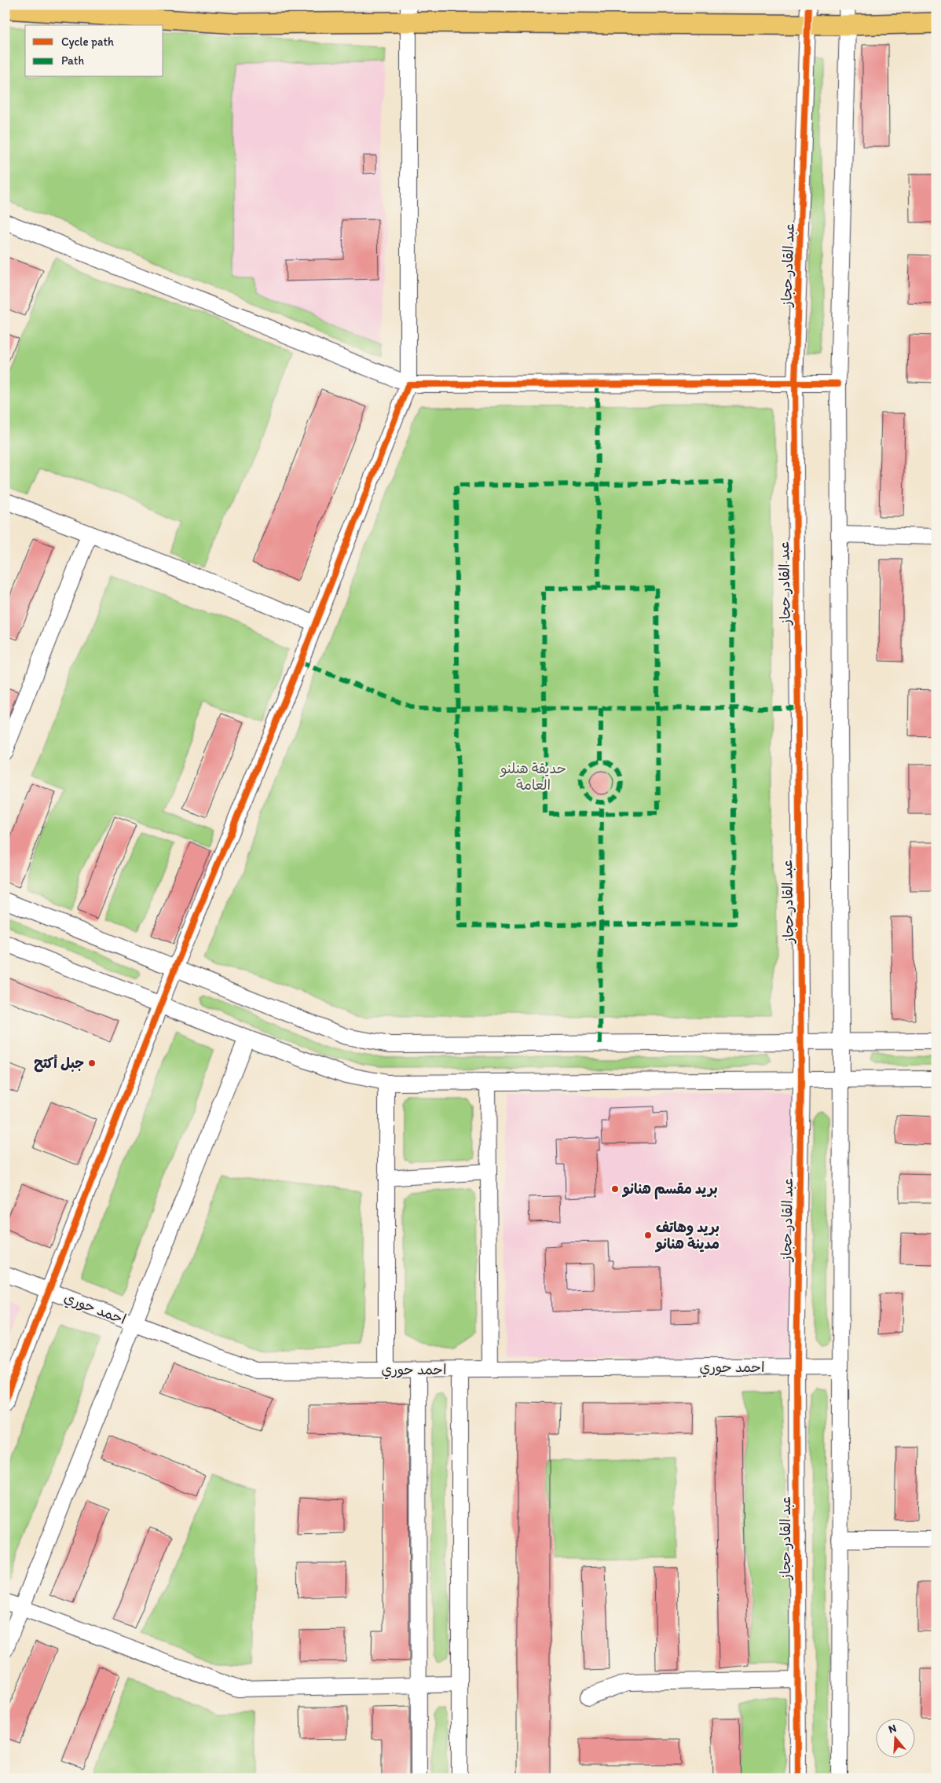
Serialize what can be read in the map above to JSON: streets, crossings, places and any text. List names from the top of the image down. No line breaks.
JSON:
{"streets":{"street":["عبد القادر حجاز","احمد حوري"]},"crossings":[["عبد القادر حجاز","احمد حوري"]],"parks":["حديقة هنلنو العامة"],"places":["جبل أكتح","بريد مقسم هنانو","بريد وهاتف مدينة هنانو"],"legend":["Cycle path","Path"],"north":"top"}
